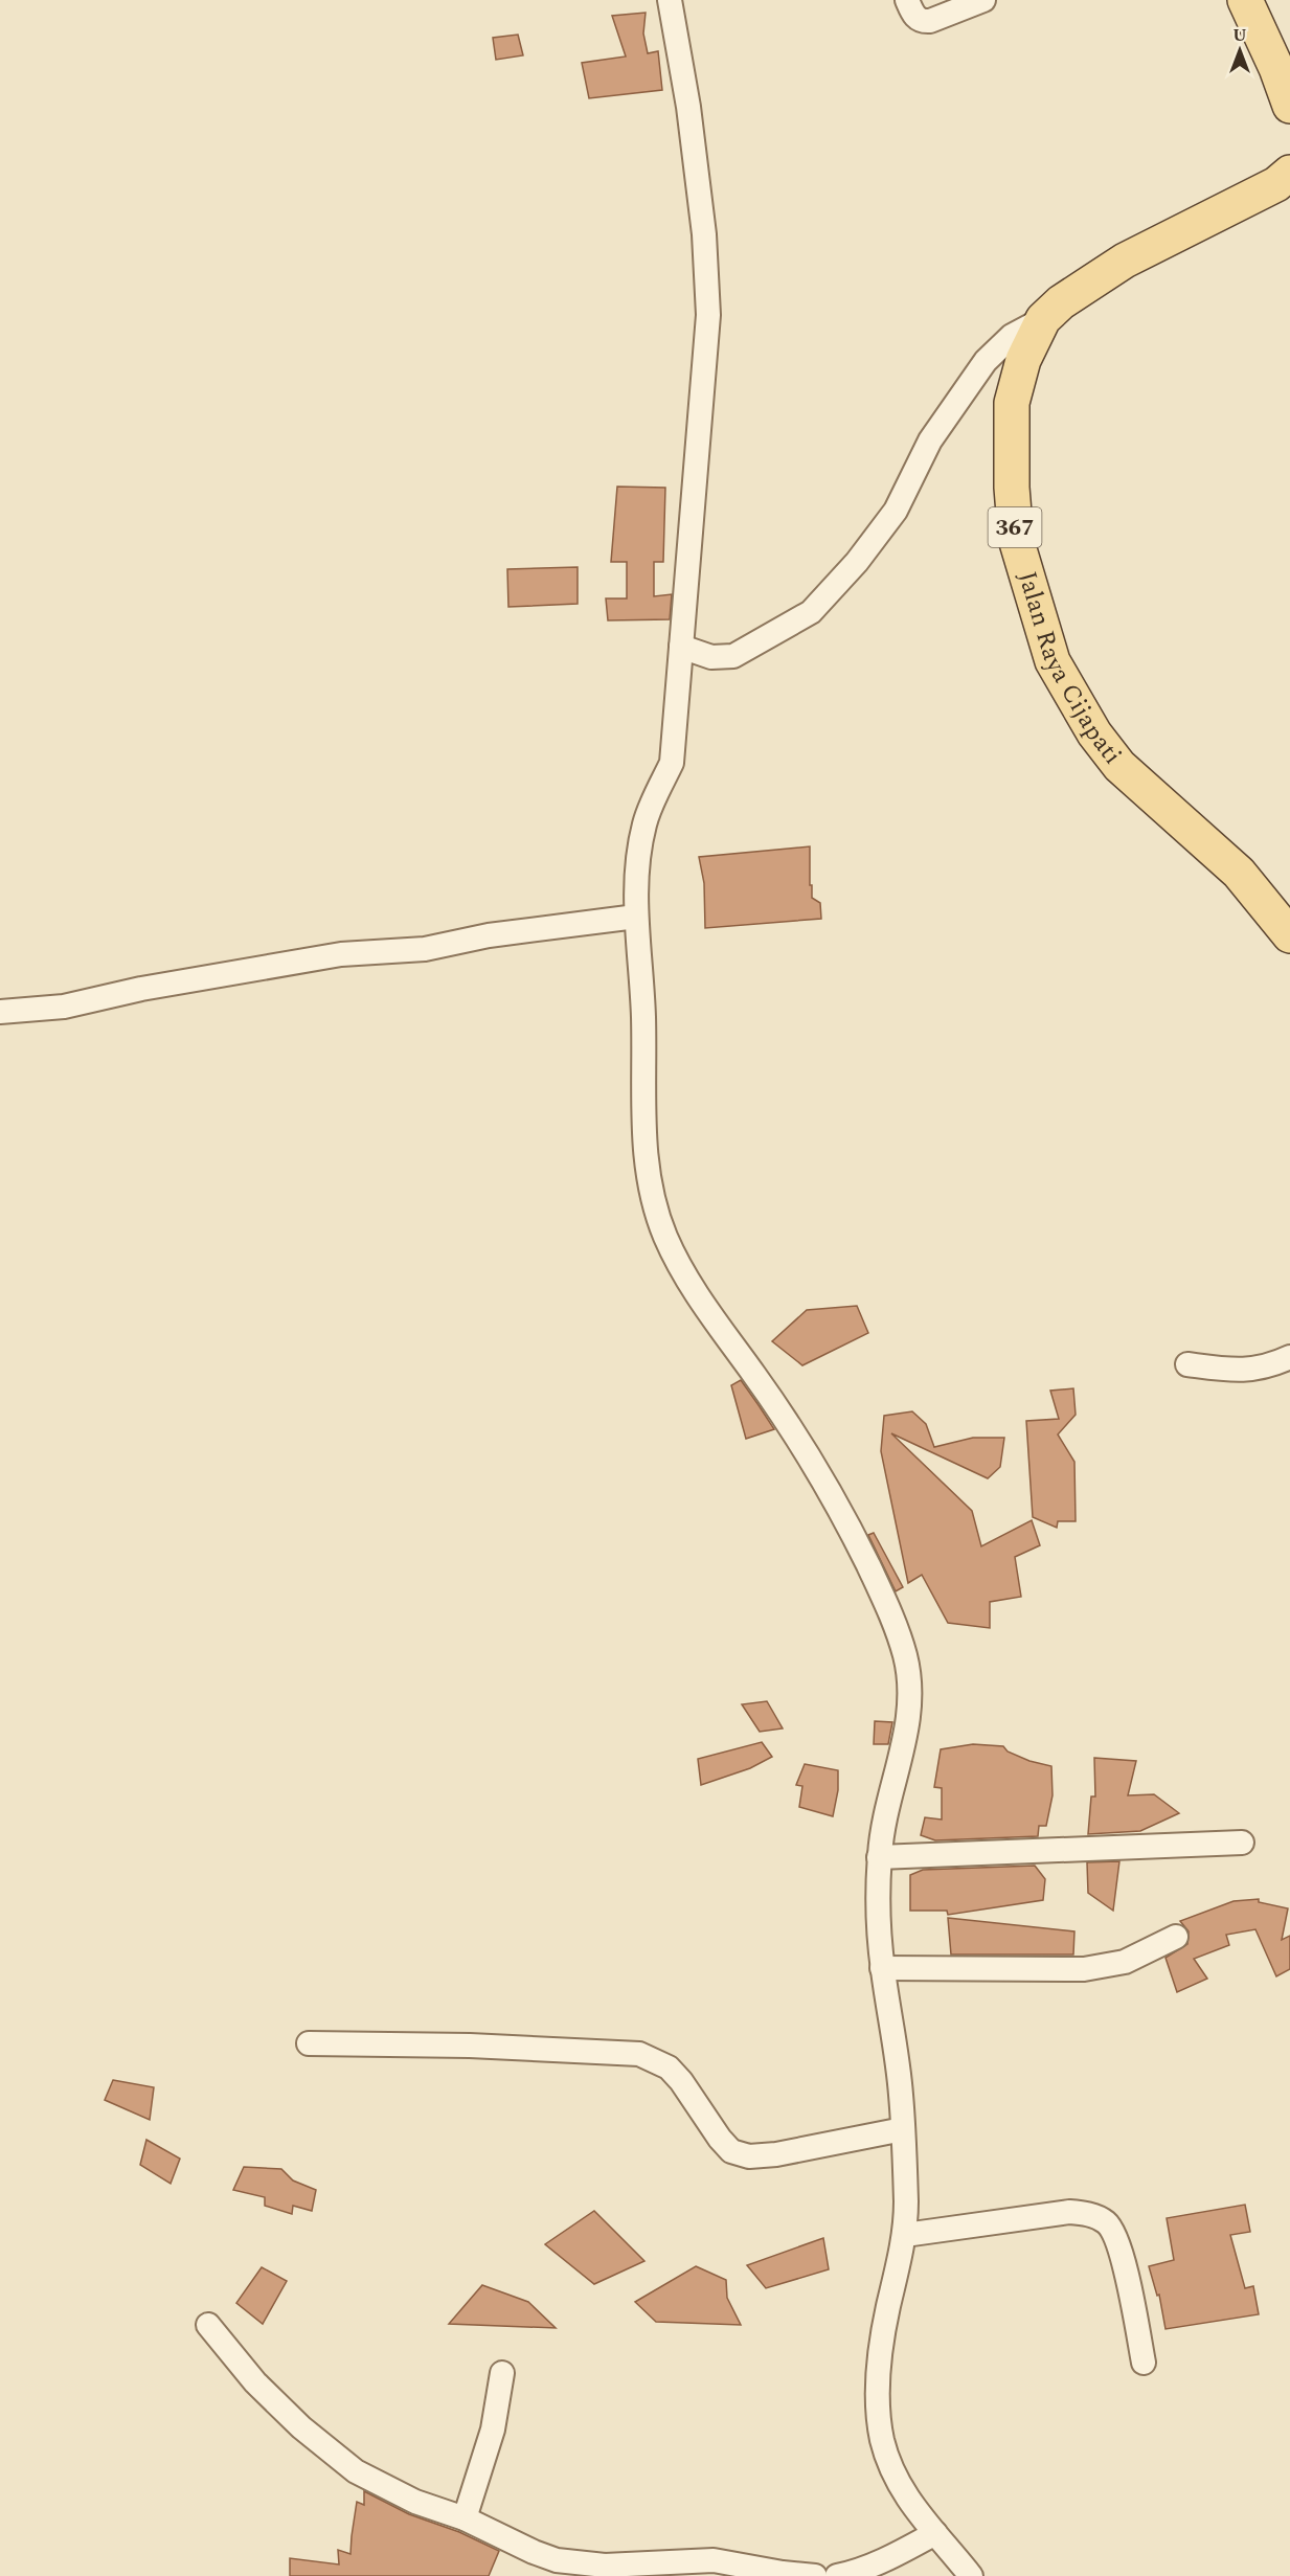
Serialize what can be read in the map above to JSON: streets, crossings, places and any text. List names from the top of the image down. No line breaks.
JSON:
{"streets":{"main road":["367","Jalan Raya Cijapati"]},"north":"top"}
